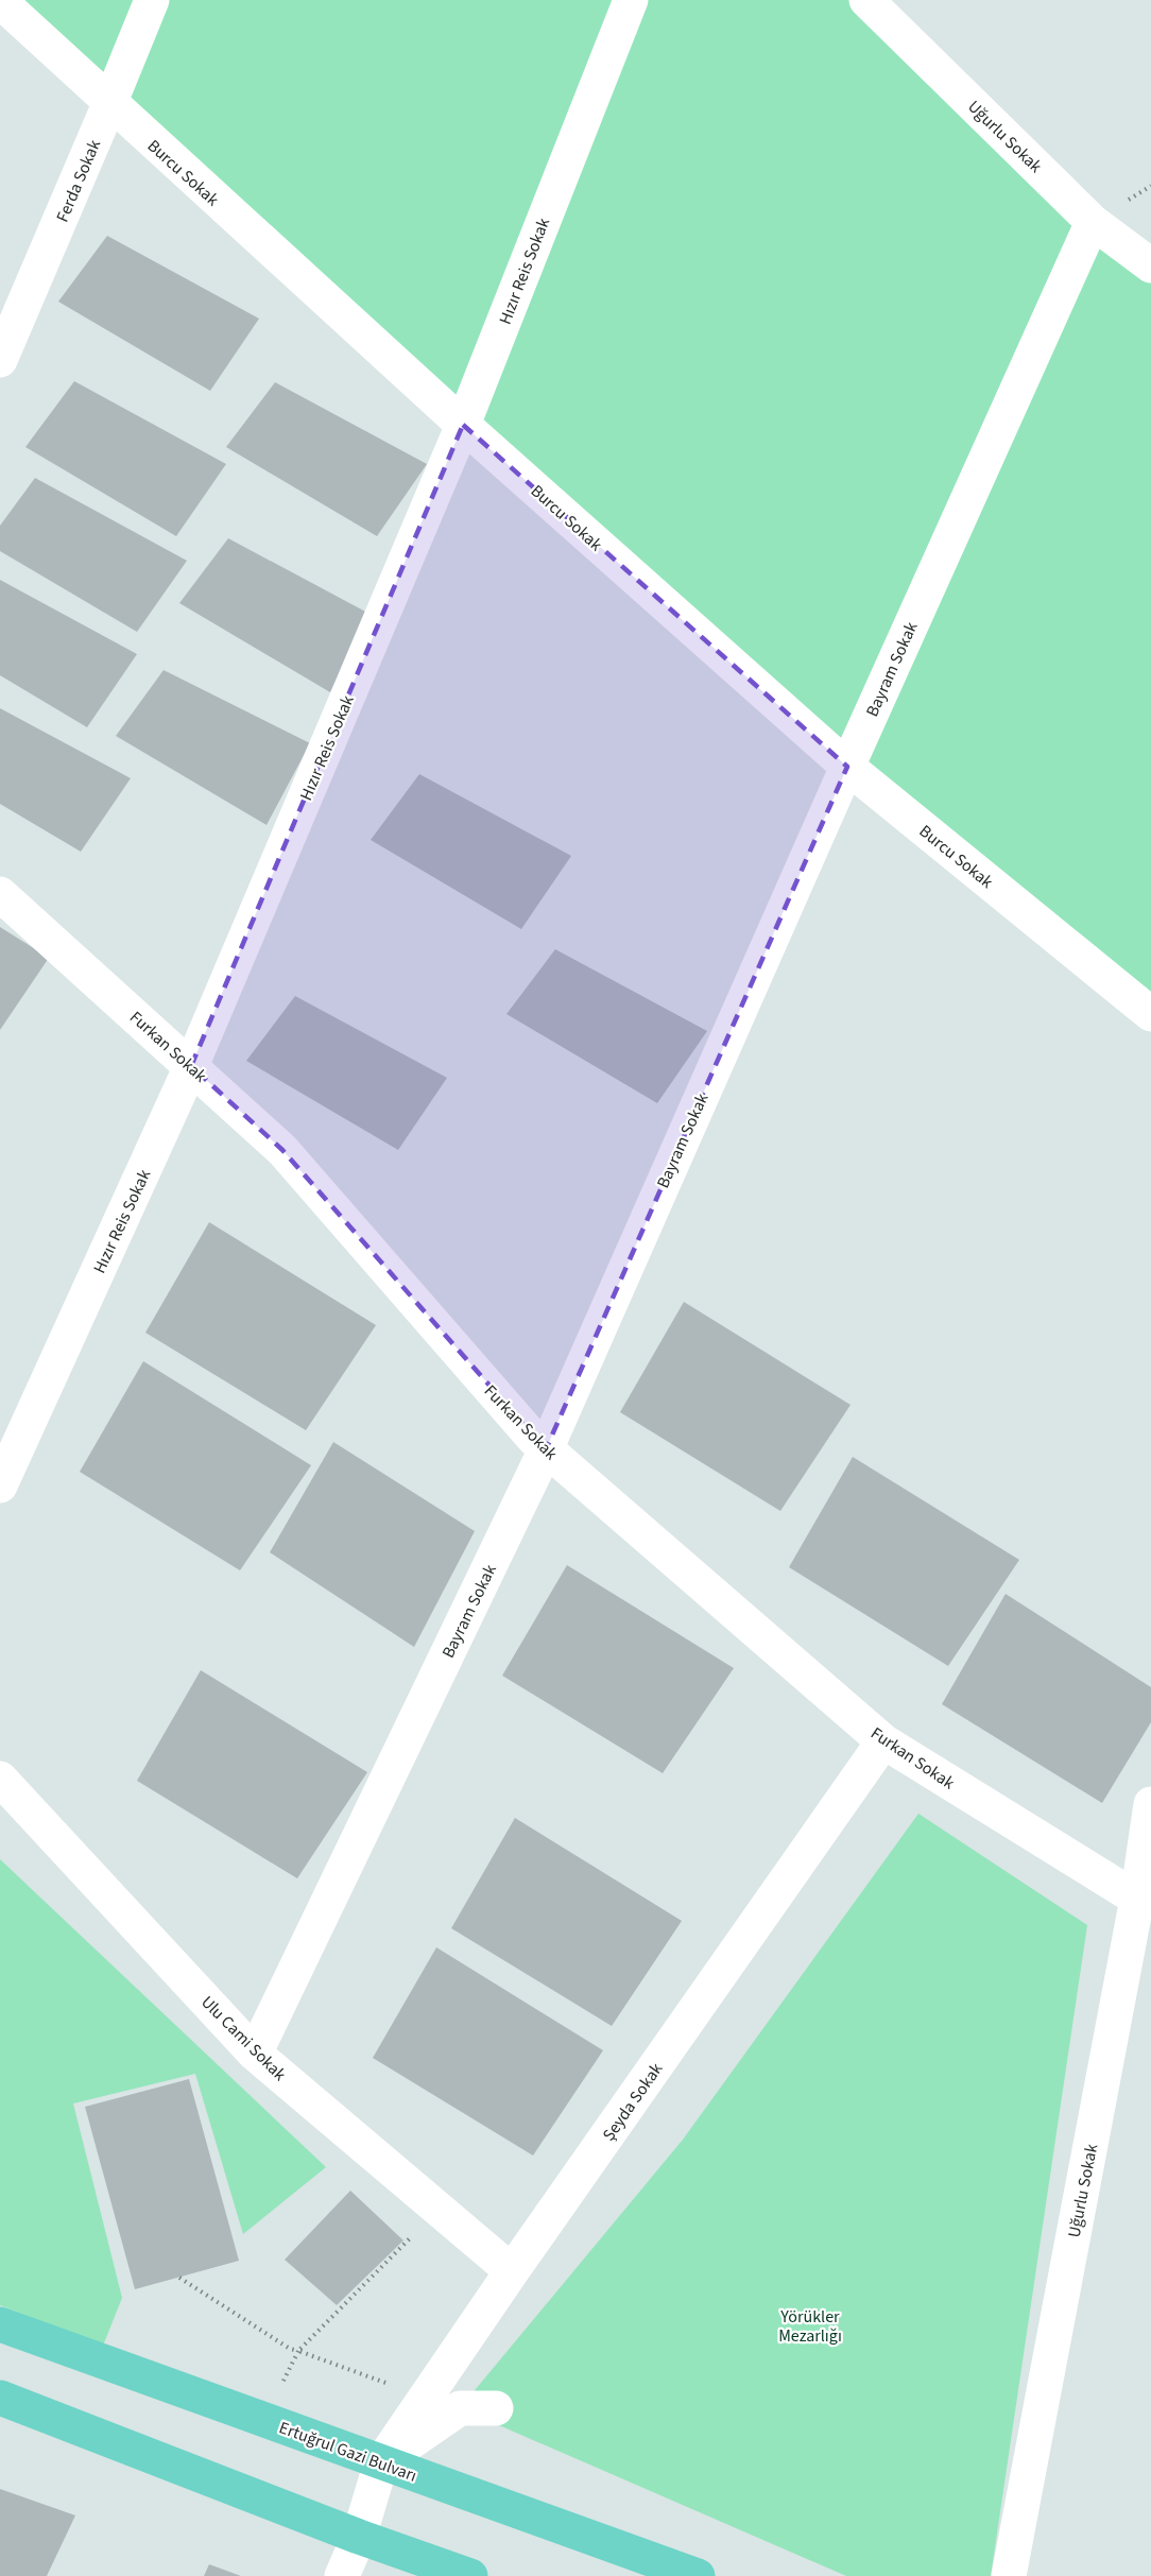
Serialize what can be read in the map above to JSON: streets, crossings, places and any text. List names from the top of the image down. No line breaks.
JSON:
{"streets":{"main road":["Ertuğrul Gazi Bulvarı"],"street":["Uğurlu Sokak","Burcu Sokak","Ferda Sokak","Hızır Reis Sokak","Bayram Sokak","Furkan Sokak","Ulu Cami Sokak","Şeyda Sokak"]},"crossings":[["Uğurlu Sokak","Bayram Sokak"],["Uğurlu Sokak","Furkan Sokak"],["Burcu Sokak","Ferda Sokak"],["Burcu Sokak","Hızır Reis Sokak"],["Burcu Sokak","Bayram Sokak"],["Hızır Reis Sokak","Furkan Sokak"],["Bayram Sokak","Furkan Sokak"],["Bayram Sokak","Ulu Cami Sokak"],["Furkan Sokak","Şeyda Sokak"],["Ulu Cami Sokak","Şeyda Sokak"],["Şeyda Sokak","Ertuğrul Gazi Bulvarı"]],"parks":["Yörükler Mezarlığı"]}
